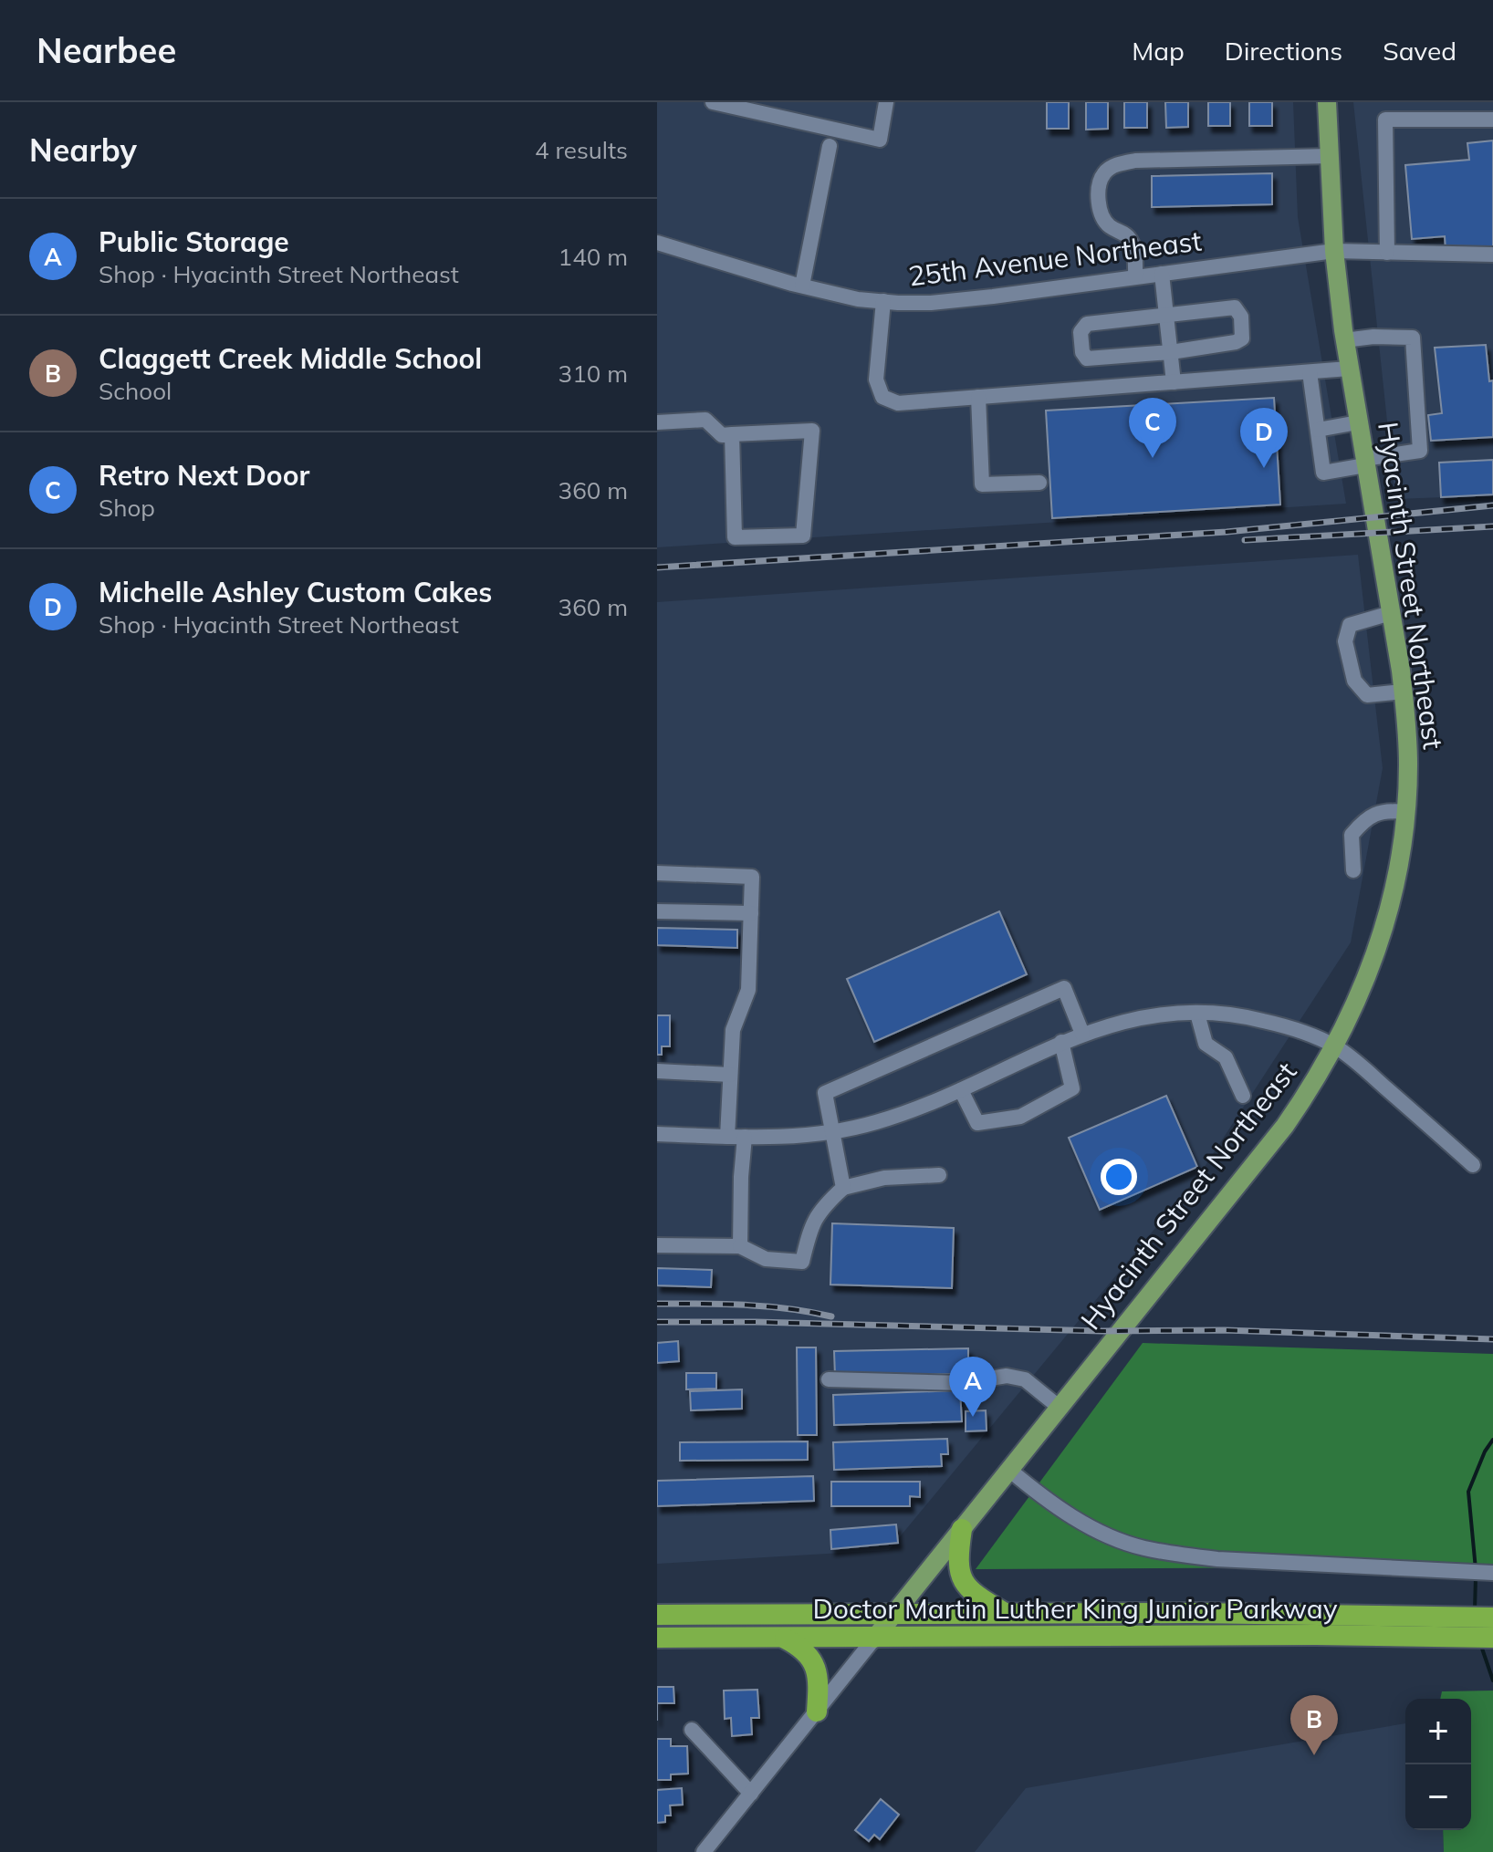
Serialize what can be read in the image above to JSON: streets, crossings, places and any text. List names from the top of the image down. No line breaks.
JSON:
{"streets":{"highway":["Doctor Martin Luther King Junior Parkway"],"main road":["Hyacinth Street Northeast"],"street":["25th Avenue Northeast"]},"crossings":[["25th Avenue Northeast","Hyacinth Street Northeast"],["Hyacinth Street Northeast","Doctor Martin Luther King Junior Parkway"]],"page":{"header":"Nearbee","nav":["Map","Directions","Saved"],"heading":["Nearby","4 results"],"list":[{"mark":"A","name":"Public Storage","note":"Shop · Hyacinth Street Northeast","value":"140 m"},{"mark":"B","name":"Claggett Creek Middle School","note":"School","value":"310 m"},{"mark":"C","name":"Retro Next Door","note":"Shop","value":"360 m"},{"mark":"D","name":"Michelle Ashley Custom Cakes","note":"Shop · Hyacinth Street Northeast","value":"360 m"}],"pins":["C","D","A","B"],"map_buttons":["+","−"]}}
